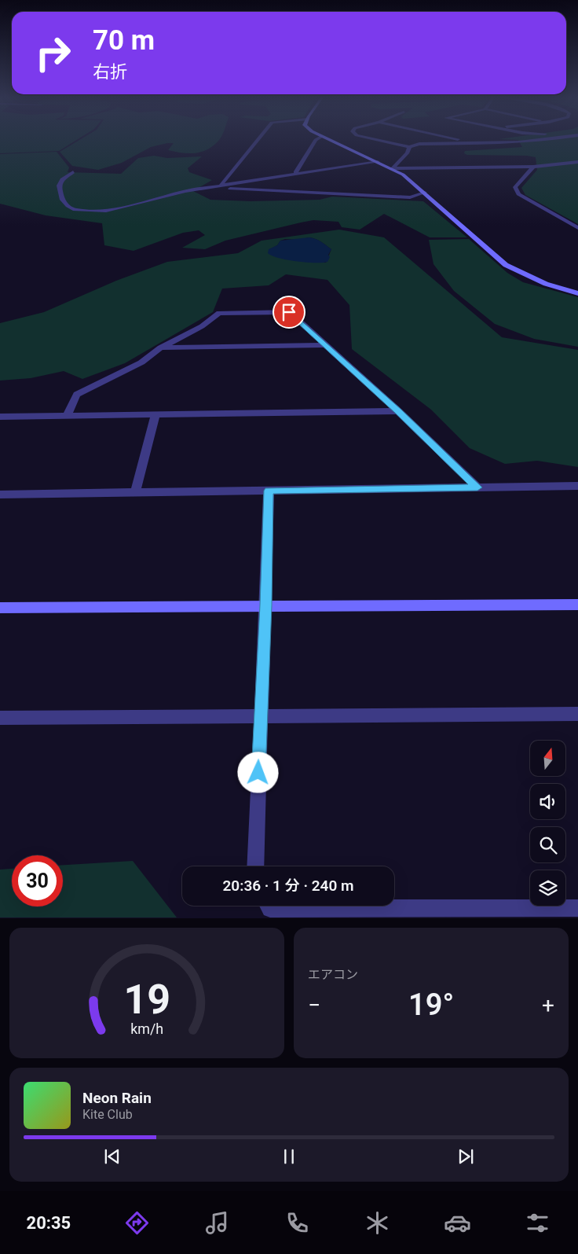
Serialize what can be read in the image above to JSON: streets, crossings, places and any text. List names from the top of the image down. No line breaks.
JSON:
{"north":"top","page":{"turn":["70 m","右折"],"limit":"30","trip":"20:36 · 1 分 · 240 m","tile":"エアコン","heat":["−","19°","+"],"song":["Neon Rain","Kite Club"],"tabs":"20:35","gauge":["19","km/h"]}}
